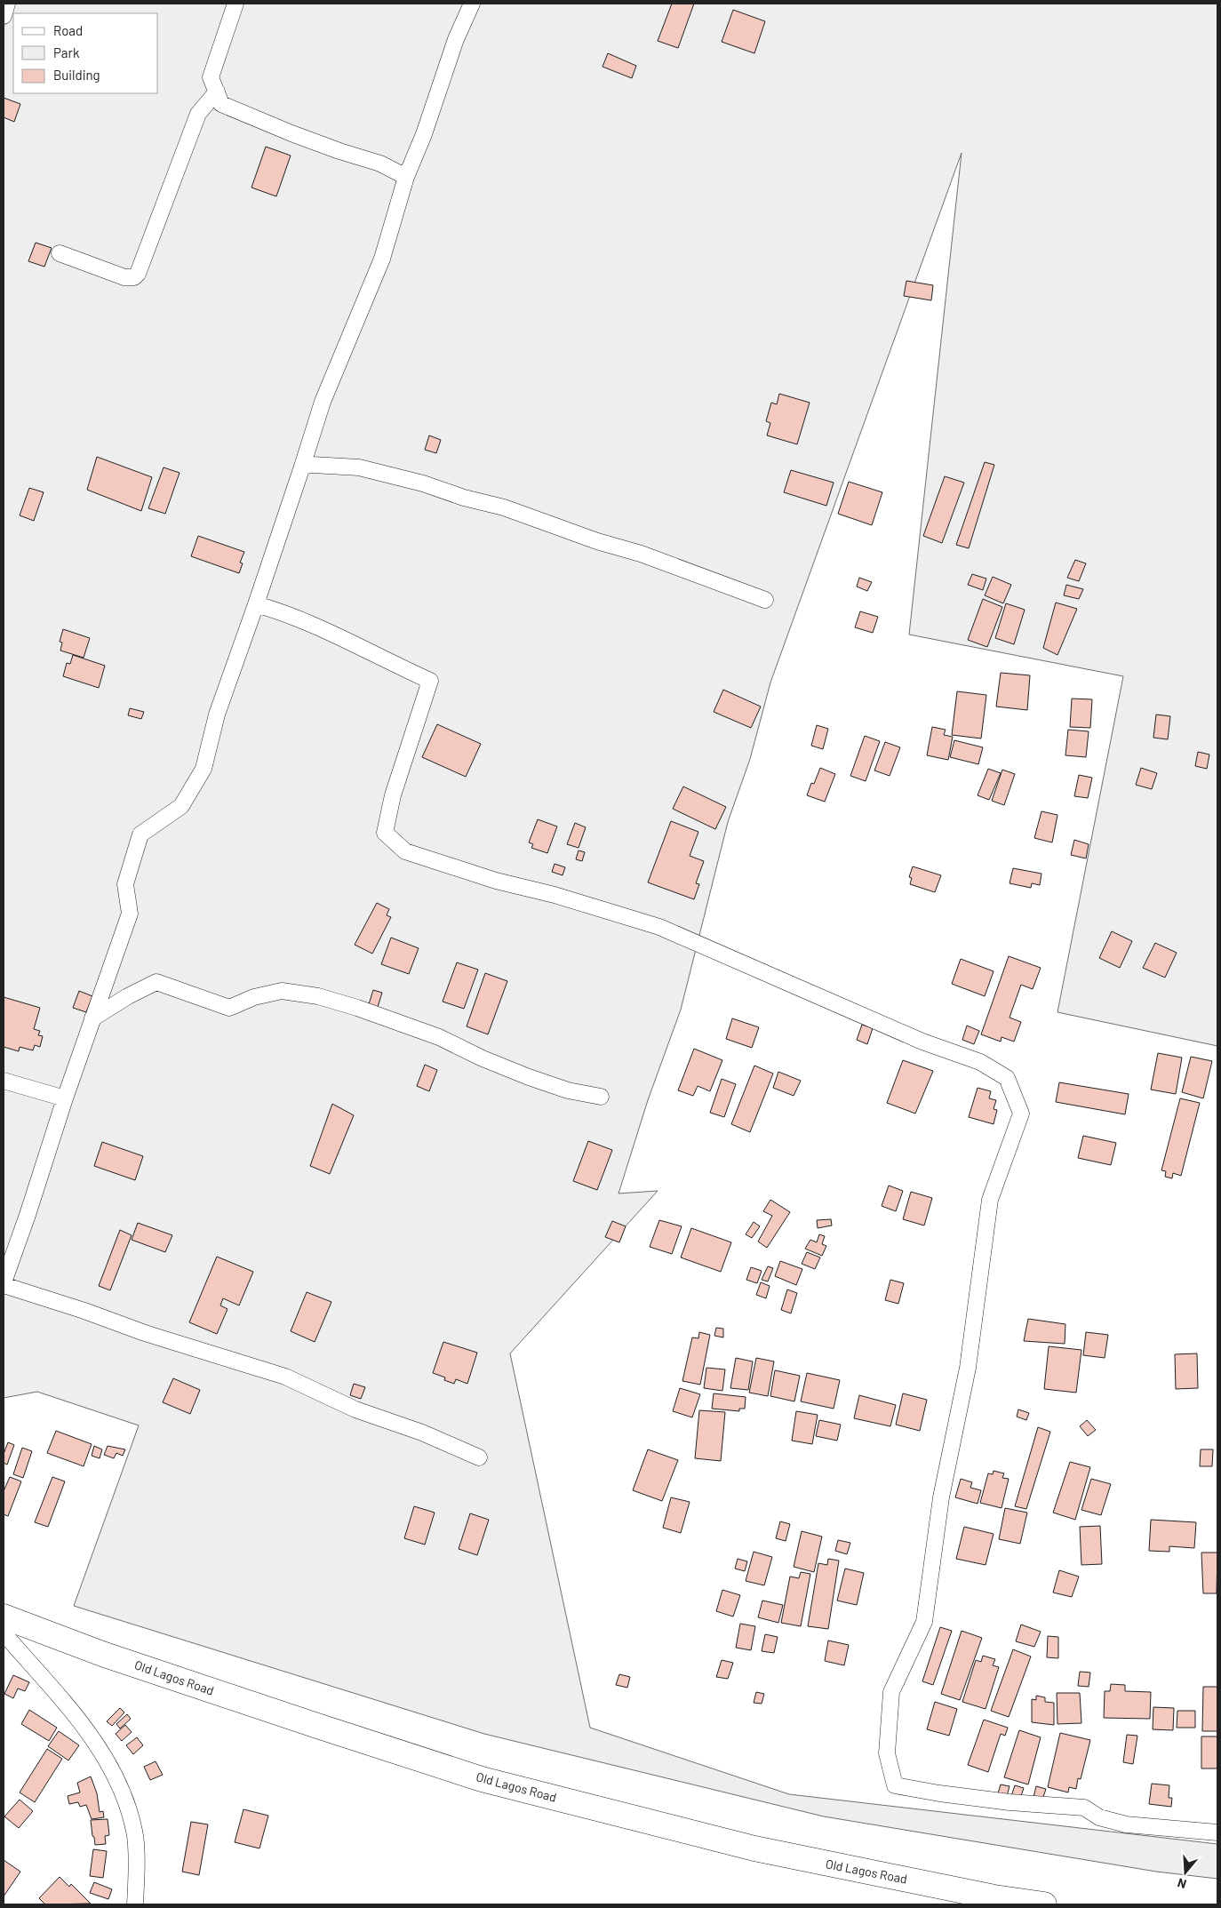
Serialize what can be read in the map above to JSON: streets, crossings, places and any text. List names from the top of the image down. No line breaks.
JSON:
{"streets":{"main road":["Old Lagos Road"]},"legend":["Road","Park","Building"],"north":"bottom"}
